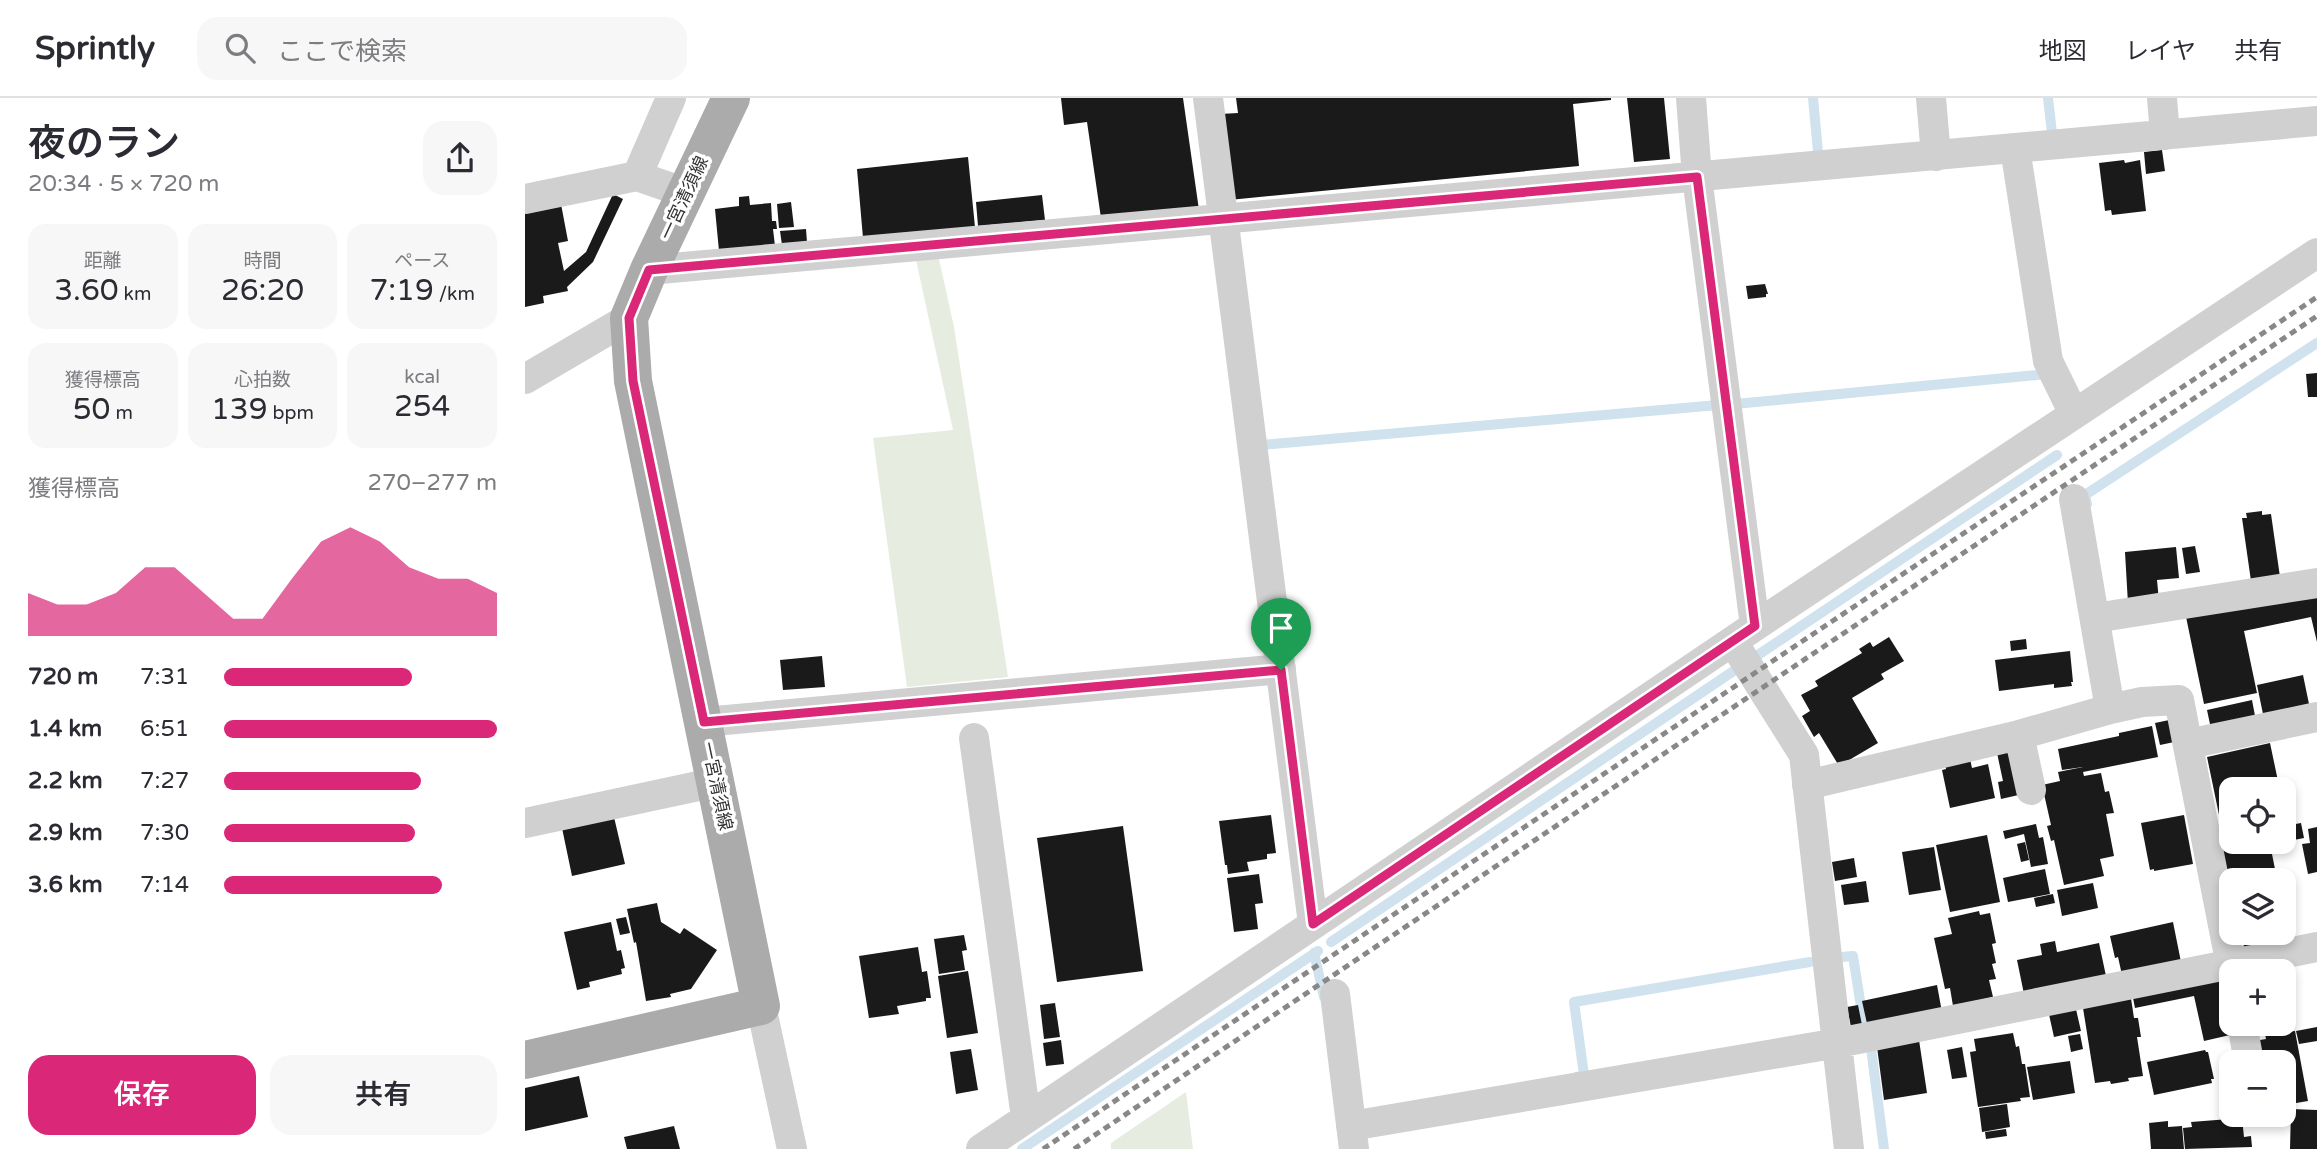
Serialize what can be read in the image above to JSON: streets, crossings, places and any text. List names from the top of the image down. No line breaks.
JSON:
{"streets":{"main road":["一宮清須線"]},"page":{"header":"Sprintly","search":"ここで検索","nav":["地図","レイヤ","共有"],"heading":["夜のラン","20:34 · 5 × 720 m"],"stats":[["距離","3.60 km"],["時間","26:20"],["ペース","7:19 /km"],["獲得標高","50 m"],["心拍数","139 bpm"],["kcal","254"]],"chart":["獲得標高","270–277 m"],"list":[{"name":"720 m","note":"7:31"},{"name":"1.4 km","note":"6:51"},{"name":"2.2 km","note":"7:27"},{"name":"2.9 km","note":"7:30"},{"name":"3.6 km","note":"7:14"}],"map_buttons":["+","−"],"buttons":["保存","共有"]}}
